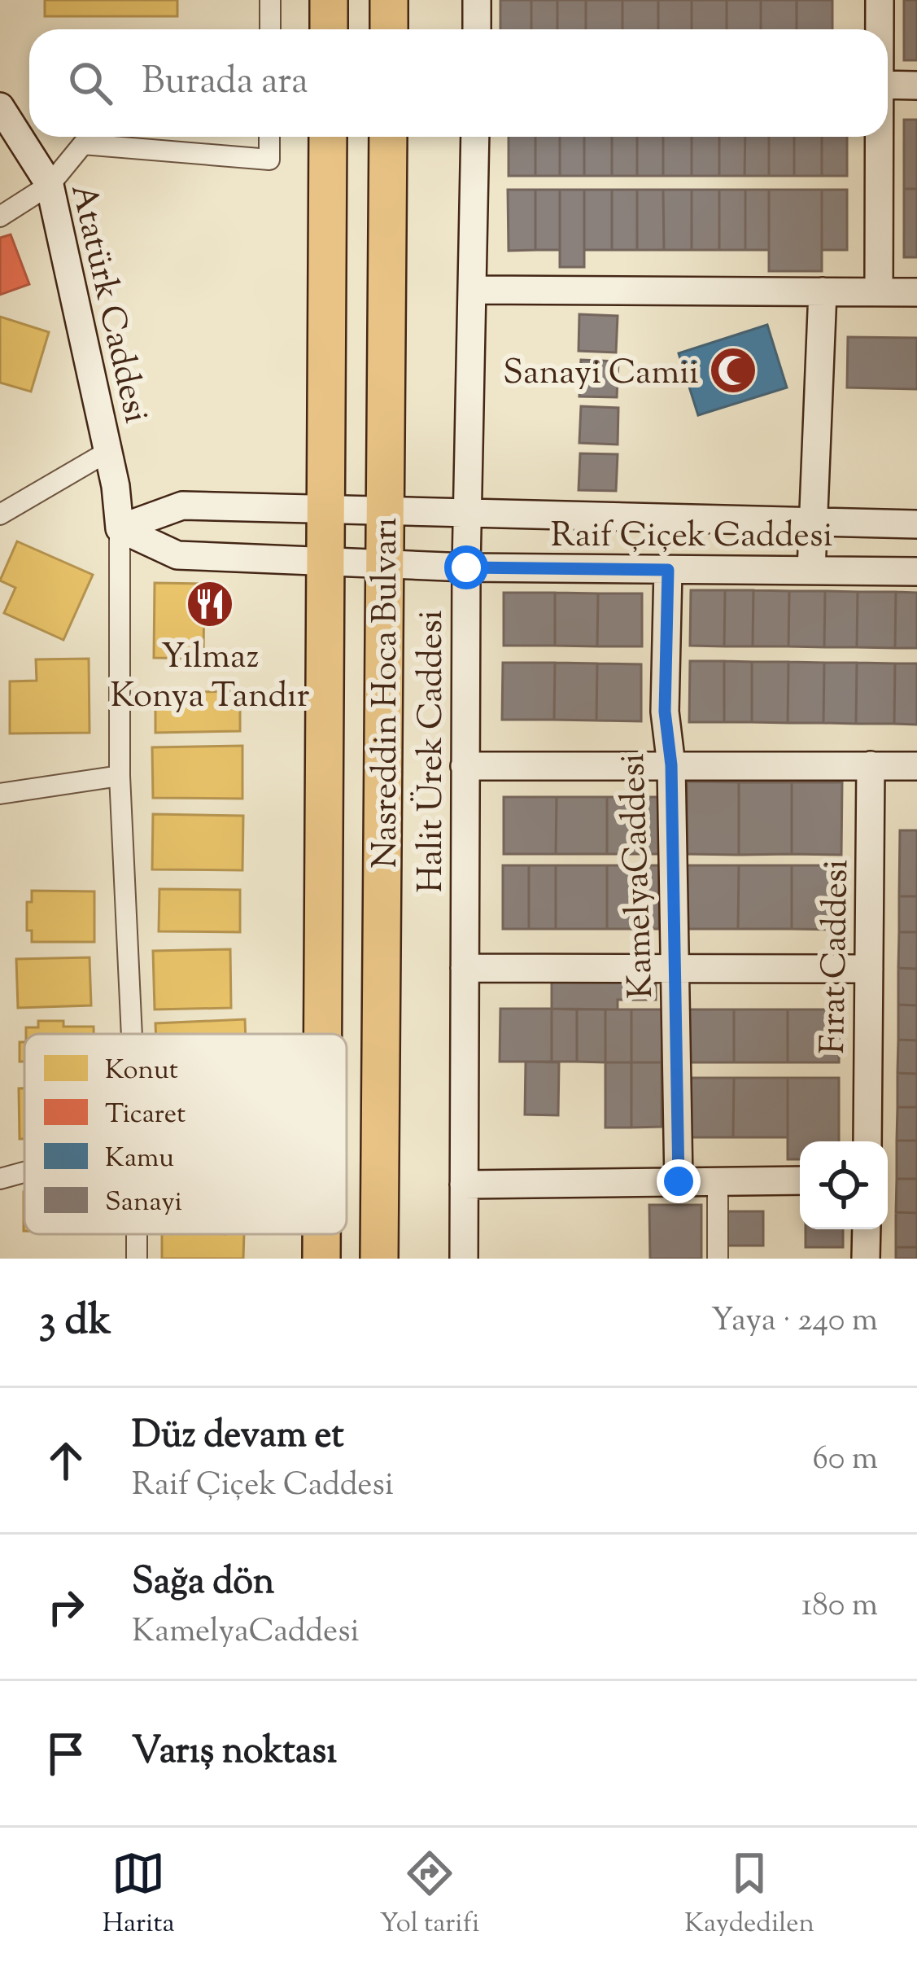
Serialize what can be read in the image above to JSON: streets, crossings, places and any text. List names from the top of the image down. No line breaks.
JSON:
{"streets":{"highway":["Nasreddin Hoca Bulvarı"],"street":["Atatürk Caddesi","Raif Çiçek Caddesi","Halit Ürek Caddesi","KamelyaCaddesi","Fırat Caddesi"]},"crossings":[["Atatürk Caddesi","Raif Çiçek Caddesi"],["Raif Çiçek Caddesi","Nasreddin Hoca Bulvarı"],["Raif Çiçek Caddesi","Halit Ürek Caddesi"],["Raif Çiçek Caddesi","KamelyaCaddesi"]],"places":{"mosque":["Sanayi Camii"],"restaurant":["Yılmaz Konya Tandır"]},"legend":["Konut","Ticaret","Kamu","Sanayi"],"page":{"search":"Burada ara","heading":["3 dk","Yaya · 240 m"],"list":[["Düz devam et","Raif Çiçek Caddesi","60 m"],["Sağa dön","KamelyaCaddesi","180 m"],"Varış noktası"],"nav":["Harita","Yol tarifi","Kaydedilen"]}}
